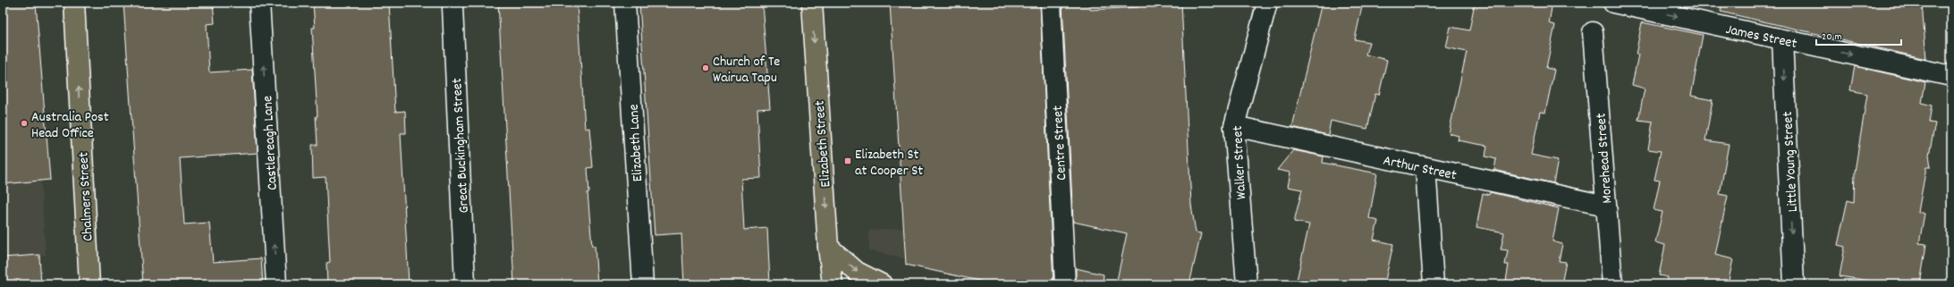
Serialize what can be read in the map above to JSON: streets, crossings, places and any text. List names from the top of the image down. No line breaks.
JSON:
{"streets":{"main road":["Elizabeth Street","Chalmers Street"],"street":["James Street","Castlereagh Lane","Elizabeth Lane","Centre Street","Great Buckingham Street","Morehead Street","Little Young Street","Walker Street","Arthur Street"]},"crossings":[["James Street","Little Young Street"],["Morehead Street","Arthur Street"],["Walker Street","Arthur Street"]],"one_way":["James Street","Castlereagh Lane","Elizabeth Street","Little Young Street","Chalmers Street"],"places":{"other":["Church of Te Wairua Tapu","Australia Post Head Office"],"transit":["Elizabeth St at Cooper St"]},"scale_bar":"20 m"}
